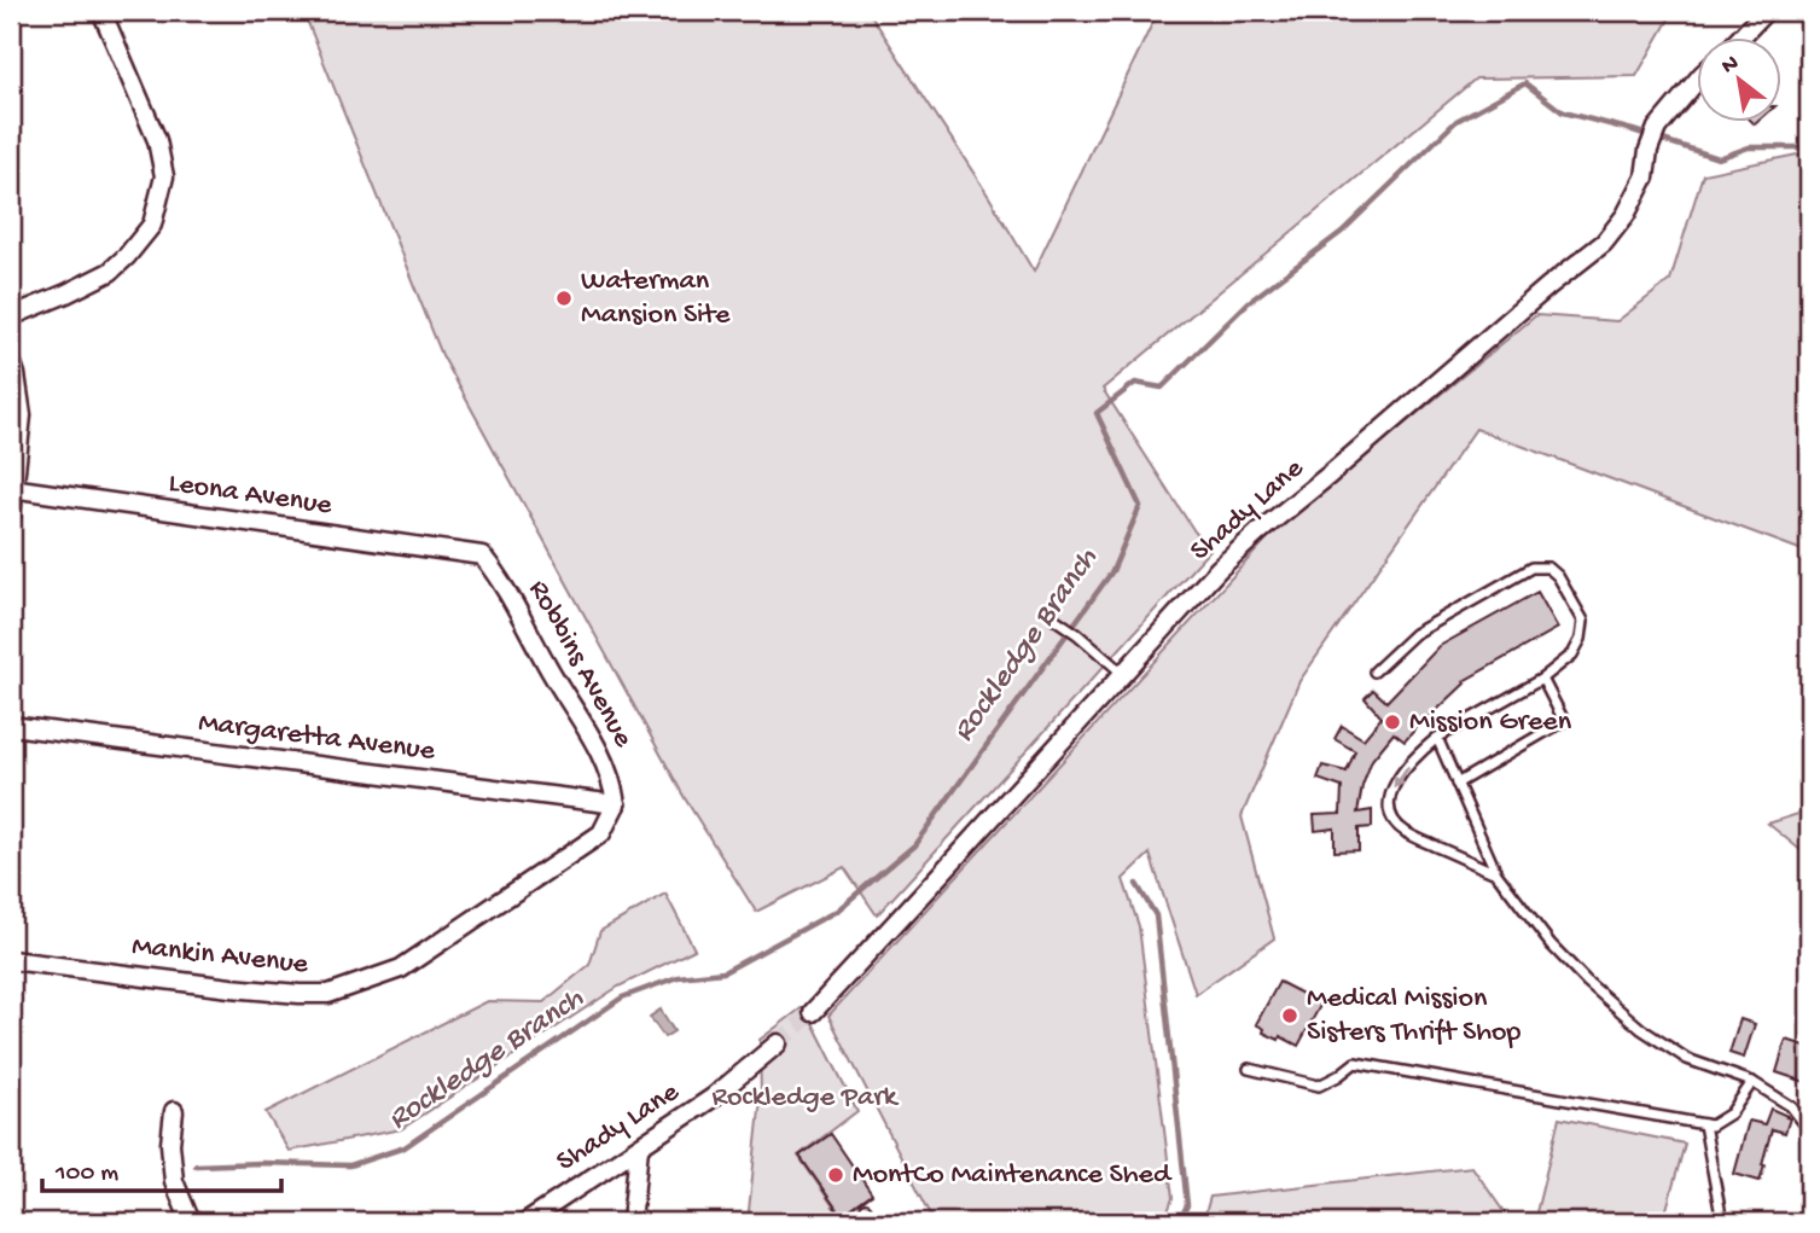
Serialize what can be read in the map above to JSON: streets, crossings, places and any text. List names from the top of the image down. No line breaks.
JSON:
{"streets":{"street":["Leona Avenue","Shady Lane","Robbins Avenue","Margaretta Avenue","Mankin Avenue"]},"crossings":[["Leona Avenue","Robbins Avenue"],["Robbins Avenue","Margaretta Avenue"],["Robbins Avenue","Mankin Avenue"],["Margaretta Avenue","Mankin Avenue"]],"water":["Rockledge Branch"],"parks":["Rockledge Park"],"places":["Waterman Mansion Site","Mission Green","Medical Mission Sisters Thrift Shop","MontCo Maintenance Shed"],"scale_bar":"100 m","north":"top left"}
